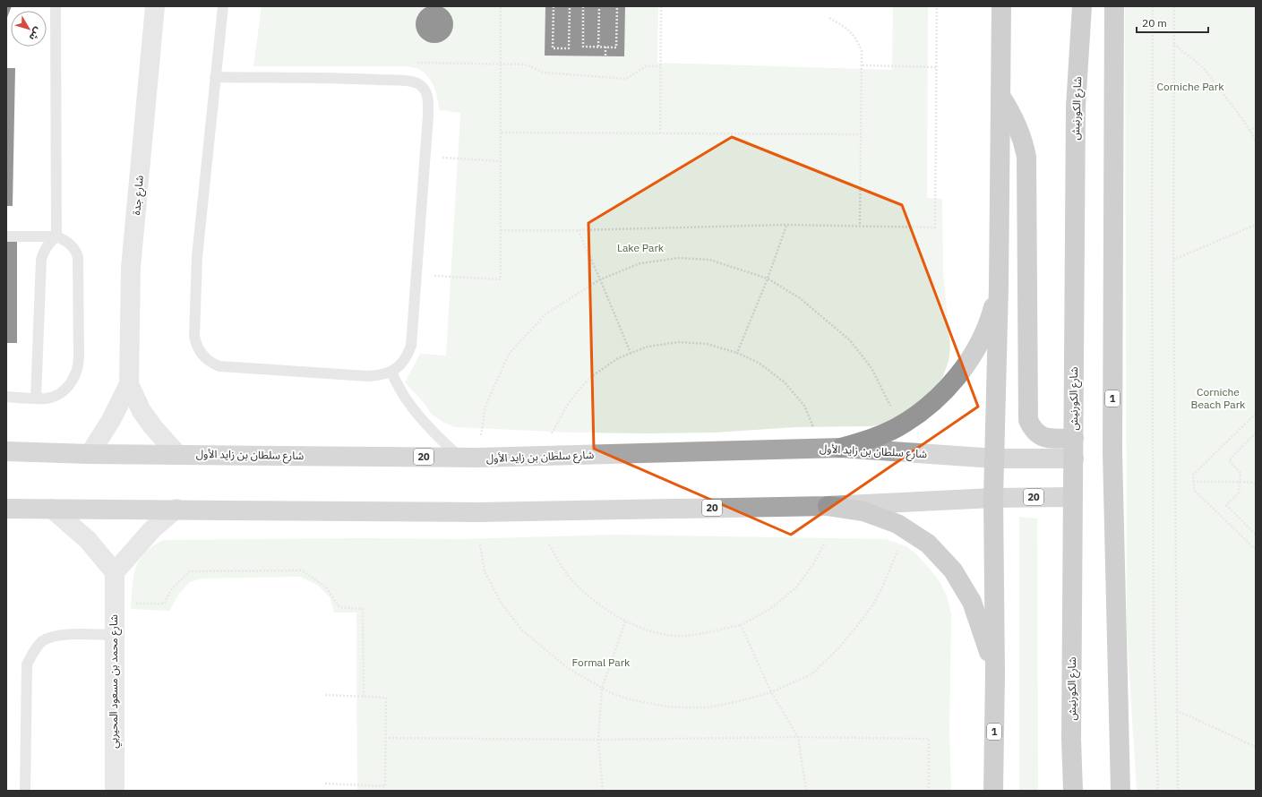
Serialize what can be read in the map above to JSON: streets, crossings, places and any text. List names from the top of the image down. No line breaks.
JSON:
{"streets":{"highway":["شارع الكورنيش","1"],"main road":["شارع سلطان بن زايد الأول","20"],"street":["شارع جدة","شارع محمد بن مسعود المحيربي"]},"crossings":[["شارع الكورنيش","شارع سلطان بن زايد الأول"],["شارع الكورنيش","20"],["شارع جدة","شارع سلطان بن زايد الأول"],["1","شارع سلطان بن زايد الأول"],["1","20"]],"parks":["Corniche Park","Lake Park","Corniche Beach Park","Formal Park"],"scale_bar":"20 m","north":"bottom right"}
